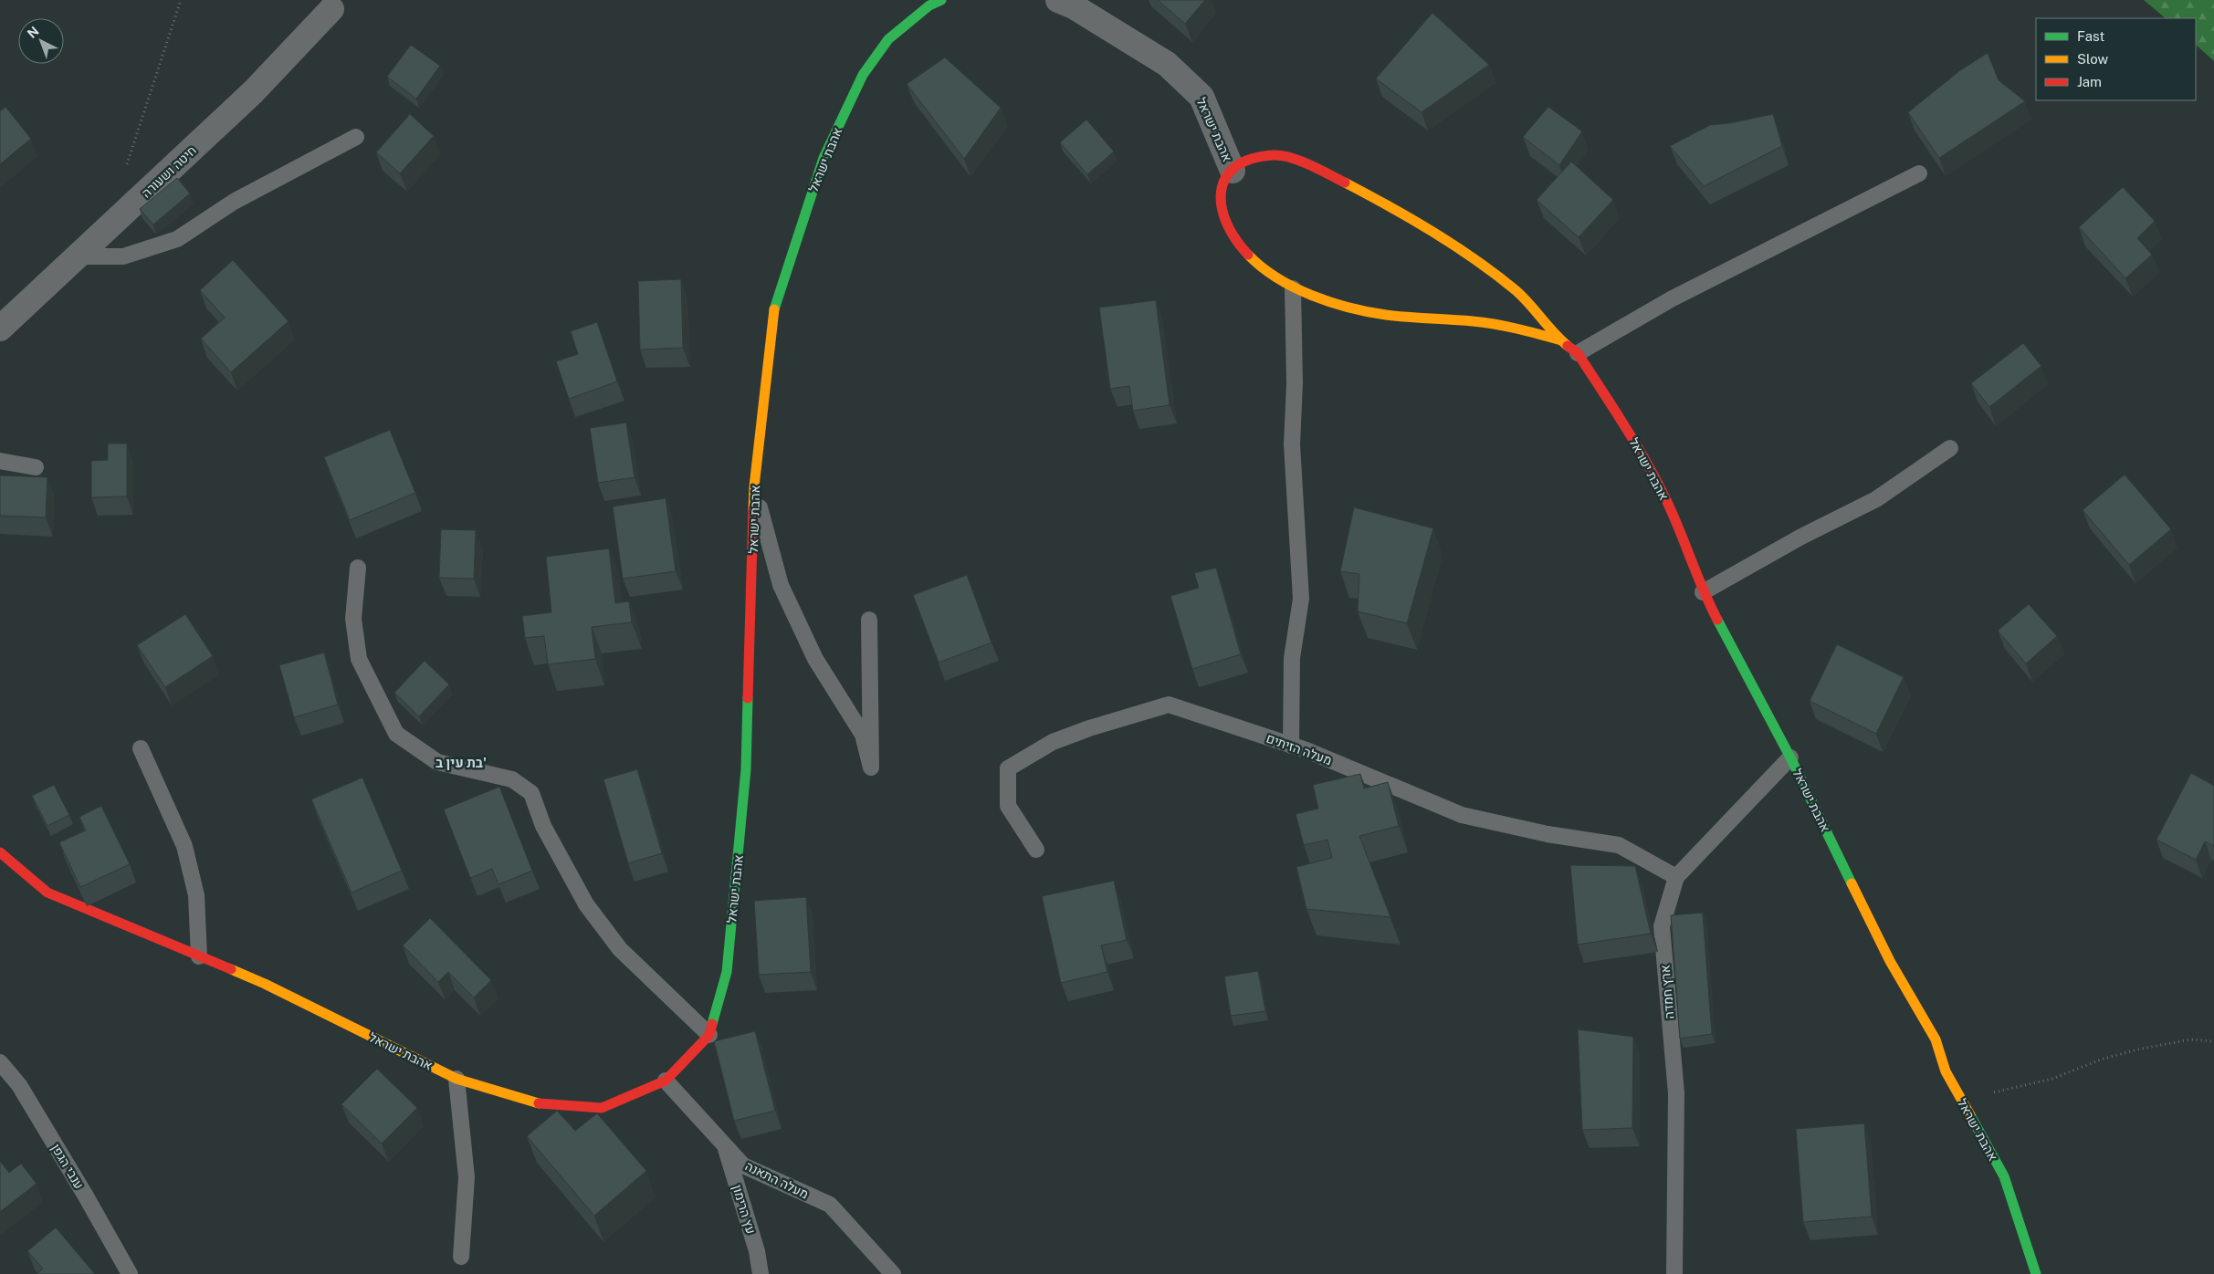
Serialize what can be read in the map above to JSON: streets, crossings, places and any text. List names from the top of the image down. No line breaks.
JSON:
{"streets":{"street":["אהבת ישראל","חיטה ושעורה"],"lane":["מעלה הזיתים","ארץ חמדה","ענבי הגפן","מעלה התאנה","עץ הרימון"]},"crossings":[["אהבת ישראל","ארץ חמדה"],["אהבת ישראל","מעלה התאנה"],["מעלה הזיתים","ארץ חמדה"],["מעלה התאנה","עץ הרימון"]],"districts":["בת עין ב'"],"legend":["Fast","Slow","Jam"],"north":"top left"}
